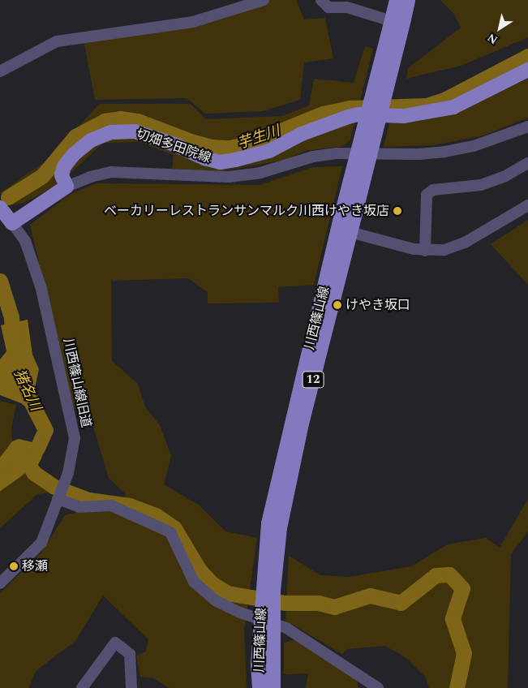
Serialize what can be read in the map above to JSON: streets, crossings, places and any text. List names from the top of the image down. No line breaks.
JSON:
{"streets":{"main road":["切畑多田院線","川西篠山線","12"],"street":["川西篠山線旧道"]},"water":["芋生川","猪名川"],"places":["ベーカリーレストランサンマルク川西けやき坂店","けやき坂口","移瀬"],"north":"bottom left"}
